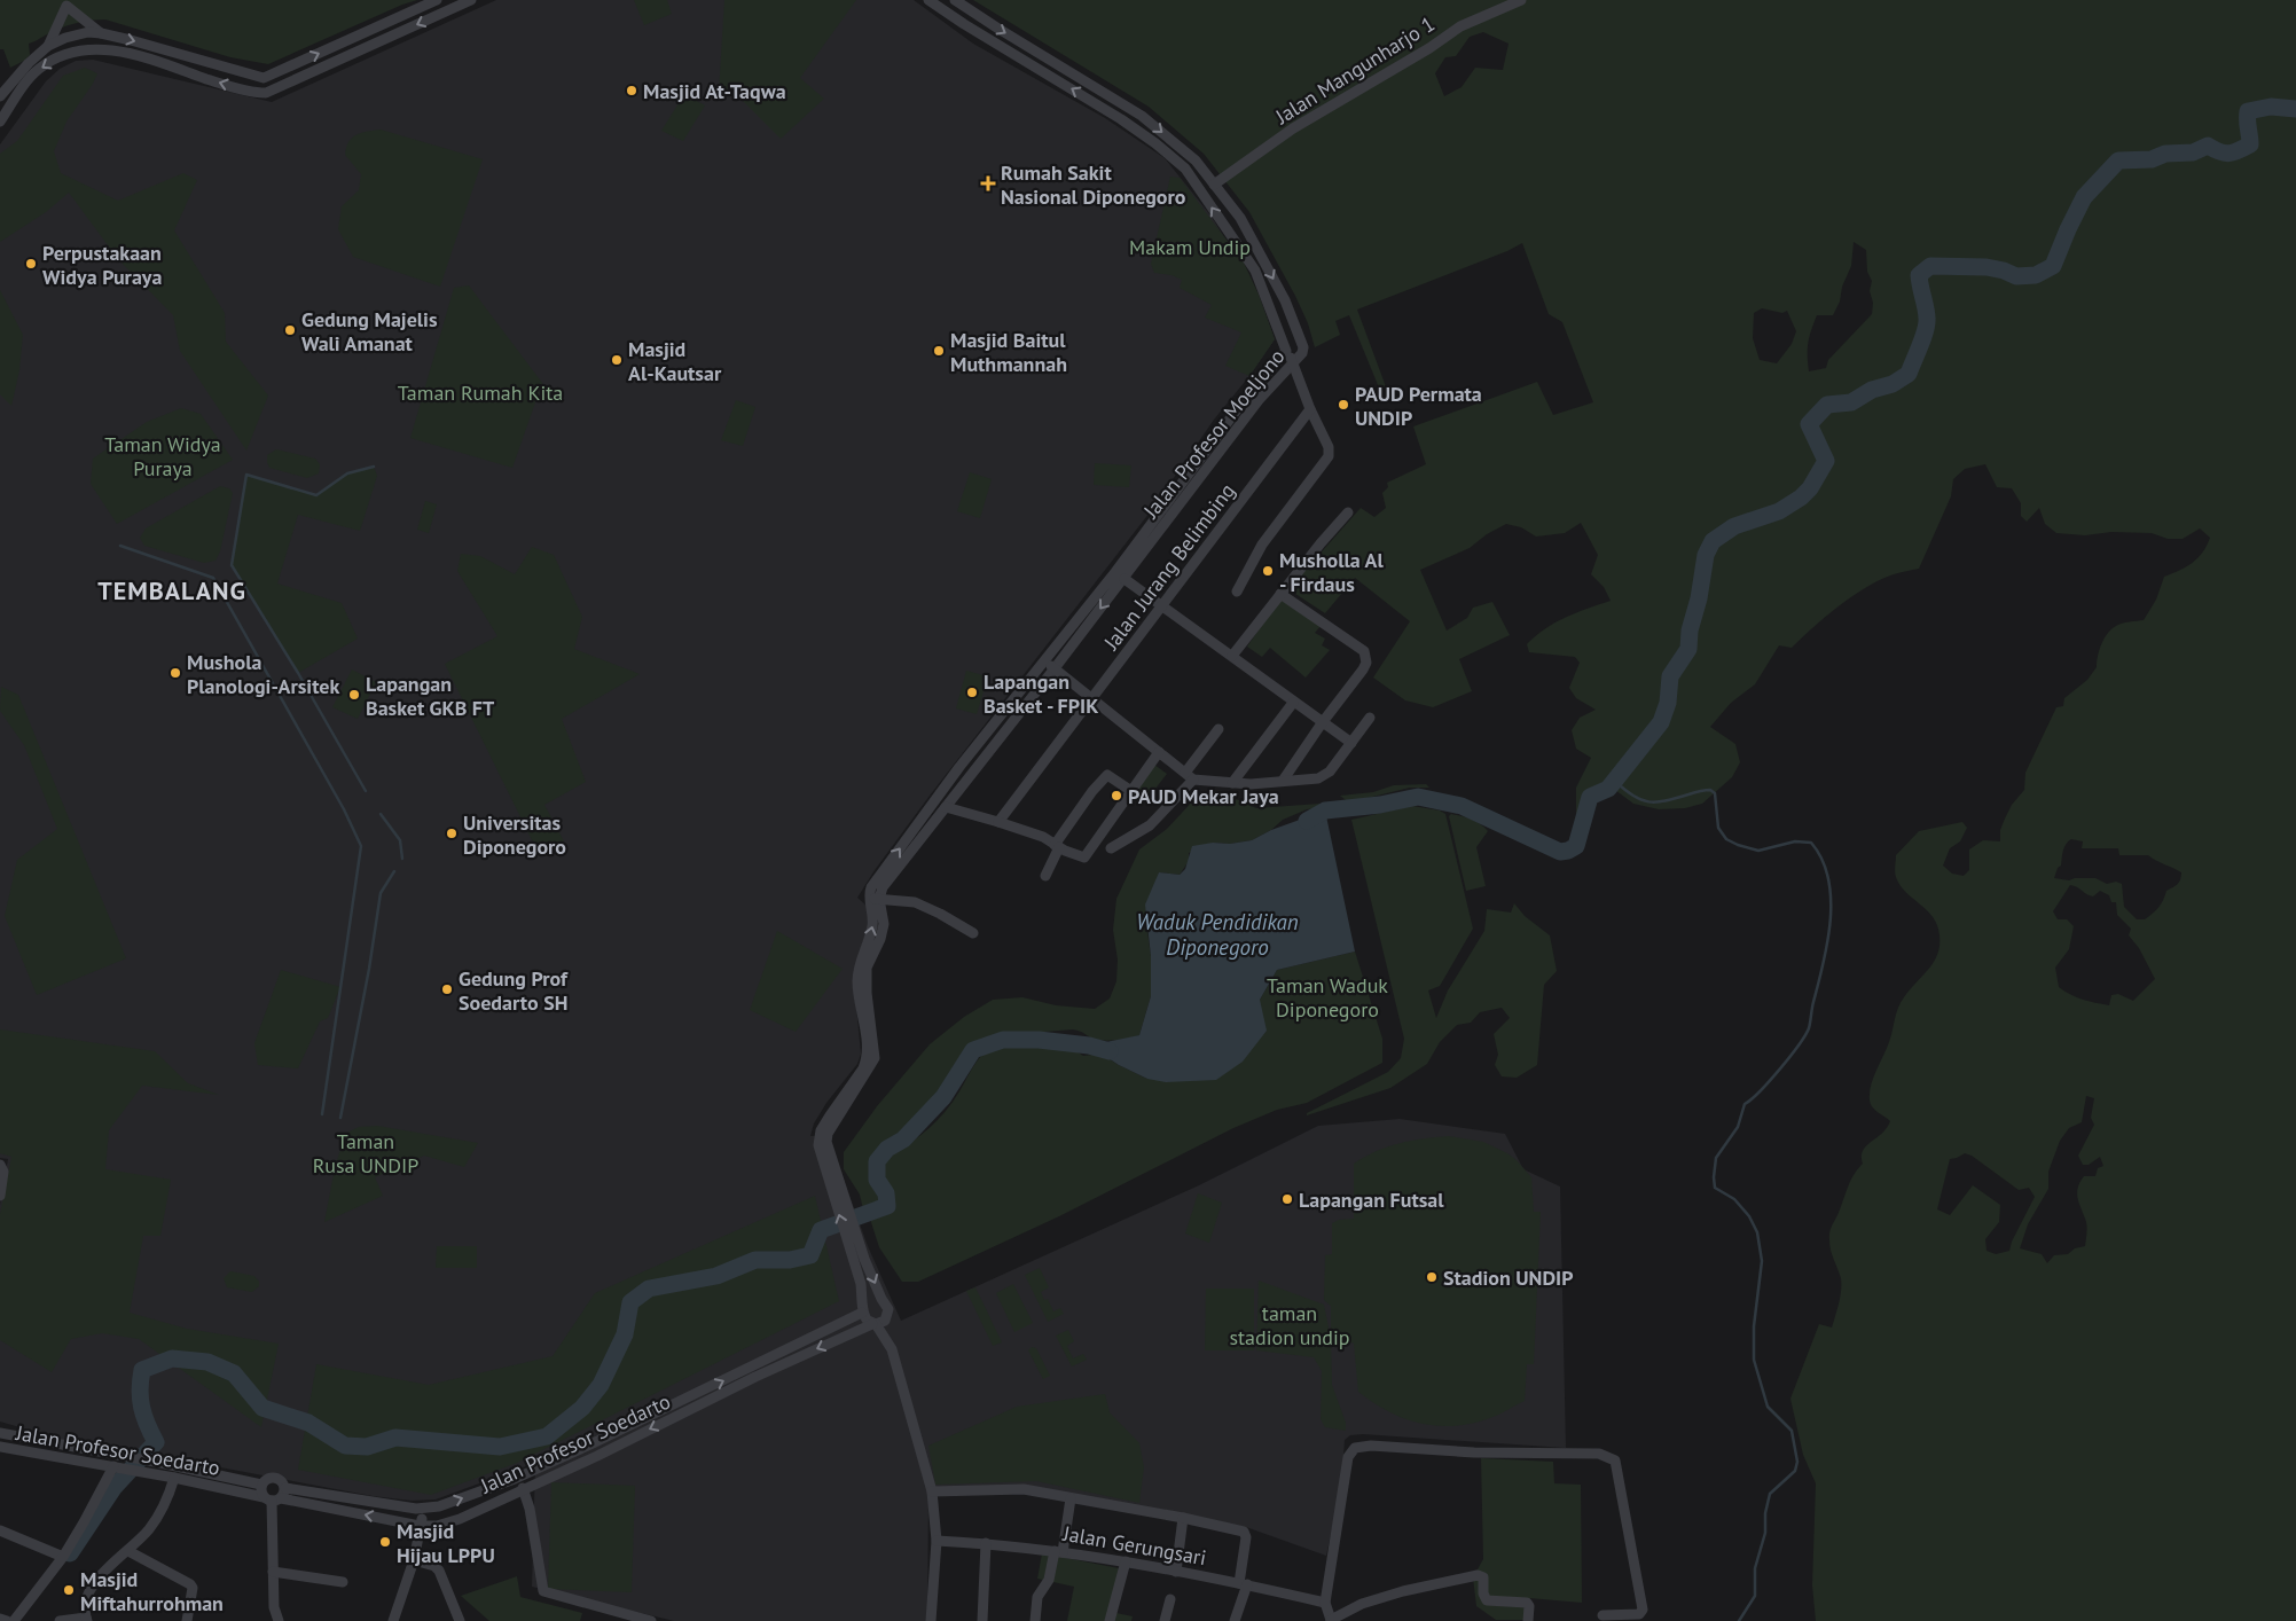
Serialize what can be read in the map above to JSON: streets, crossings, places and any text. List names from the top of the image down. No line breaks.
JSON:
{"streets":{"street":["Jalan Mangunharjo 1","Jalan Profesor Moeljono","Jalan Jurang Belimbing","Jalan Profesor Soedarto","Jalan Gerungsari"]},"crossings":[["Jalan Mangunharjo 1","Jalan Profesor Moeljono"]],"districts":["TEMBALANG"],"water":["Waduk Pendidikan Diponegoro"],"parks":["Makam Undip","Taman Rumah Kita","Taman Widya Puraya","Taman Waduk Diponegoro","Taman Rusa UNDIP","taman stadion undip"],"places":{"other":["Masjid At-Taqwa","Perpustakaan Widya Puraya","Gedung Majelis Wali Amanat","Masjid Baitul Muthmannah","Masjid Al-Kautsar","PAUD Permata UNDIP","Musholla Al - Firdaus","Mushola Planologi-Arsitek","Lapangan Basket - FPIK","Lapangan Basket GKB FT","PAUD Mekar Jaya","Universitas Diponegoro","Gedung Prof Soedarto SH","Lapangan Futsal","Stadion UNDIP","Masjid Hijau LPPU","Masjid Miftahurrohman"],"health":["Rumah Sakit Nasional Diponegoro"]}}
